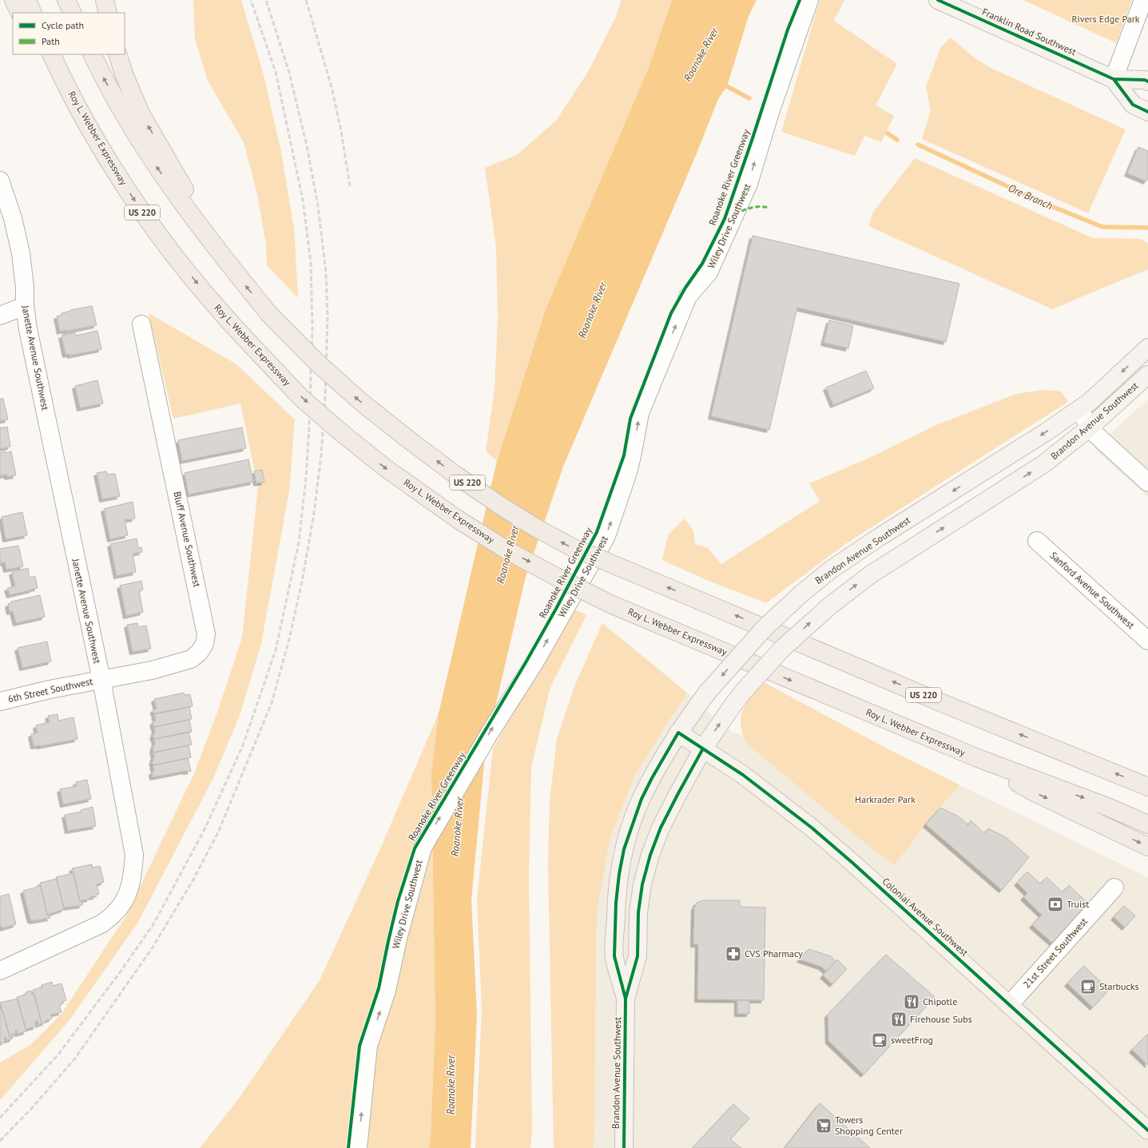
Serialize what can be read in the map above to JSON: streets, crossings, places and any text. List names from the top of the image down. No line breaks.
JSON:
{"streets":{"highway":["Roy L. Webber Expressway","US 220"],"main road":["Franklin Road Southwest","Brandon Avenue Southwest","Colonial Avenue Southwest"],"street":["Wiley Drive Southwest","Janette Avenue Southwest","Bluff Avenue Southwest","Sanford Avenue Southwest","6th Street Southwest","21st Street Southwest"],"cycle path":["Roanoke River Greenway"]},"crossings":[["Janette Avenue Southwest","Bluff Avenue Southwest"],["Janette Avenue Southwest","6th Street Southwest"],["Brandon Avenue Southwest","Colonial Avenue Southwest"],["Bluff Avenue Southwest","6th Street Southwest"],["Colonial Avenue Southwest","21st Street Southwest"]],"one_way":["Wiley Drive Southwest"],"water":["Roanoke River","Ore Branch"],"parks":["Rivers Edge Park","Harkrader Park"],"places":{"bank":["Truist"],"pharmacy":["CVS Pharmacy"],"cafe":["Starbucks","sweetFrog"],"restaurant":["Chipotle","Firehouse Subs"],"supermarket":["Towers Shopping Center"]},"legend":["Cycle path","Path"]}
